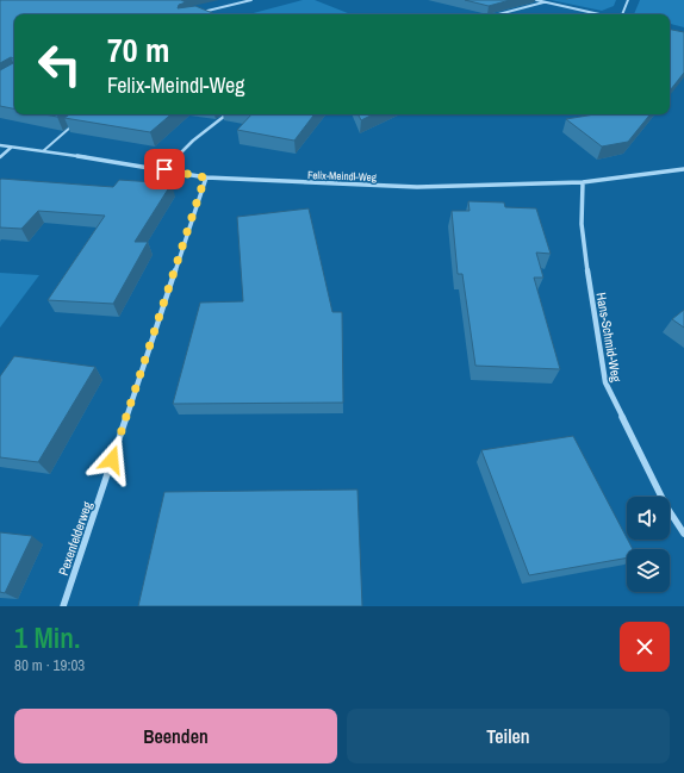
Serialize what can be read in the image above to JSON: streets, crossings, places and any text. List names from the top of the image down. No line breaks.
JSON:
{"streets":{"street":["Felix-Meindl-Weg","Hans-Schmid-Weg","Pexenfelderweg"]},"crossings":[["Felix-Meindl-Weg","Hans-Schmid-Weg"],["Felix-Meindl-Weg","Pexenfelderweg"]],"page":{"turn":["70 m","Felix-Meindl-Weg"],"heading":["1 Min.","80 m · 19:03"],"buttons":["Beenden","Teilen"]}}
